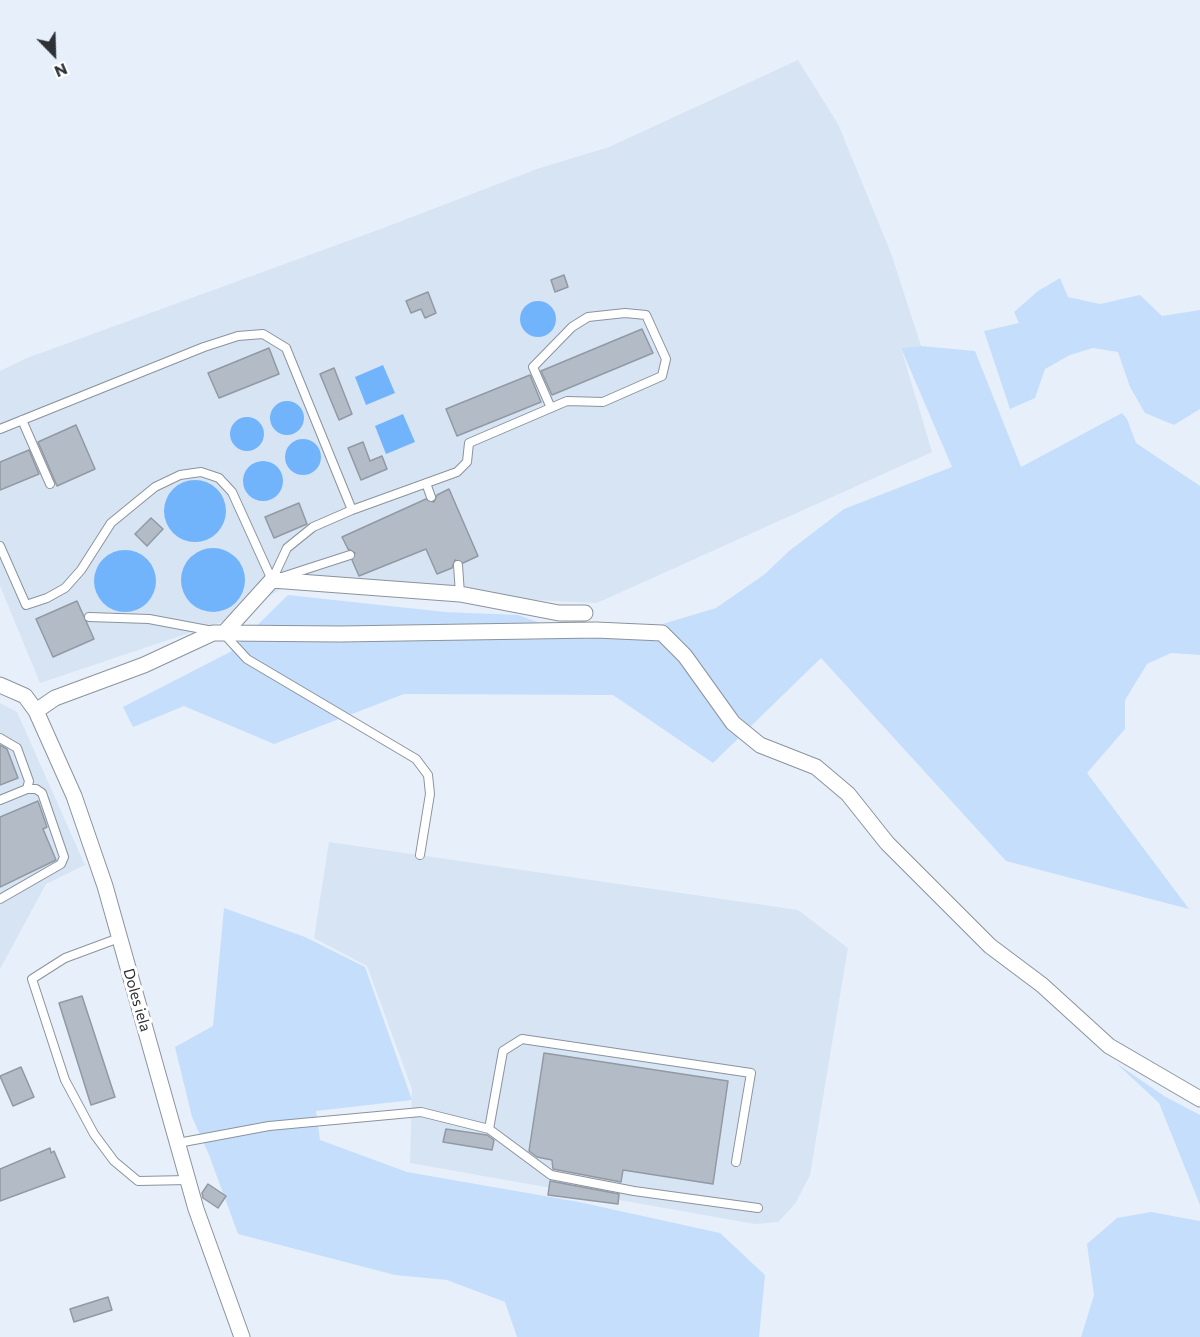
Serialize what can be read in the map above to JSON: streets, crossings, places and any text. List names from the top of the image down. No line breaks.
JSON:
{"streets":{"street":["Doles iela"]},"north":"bottom right"}
